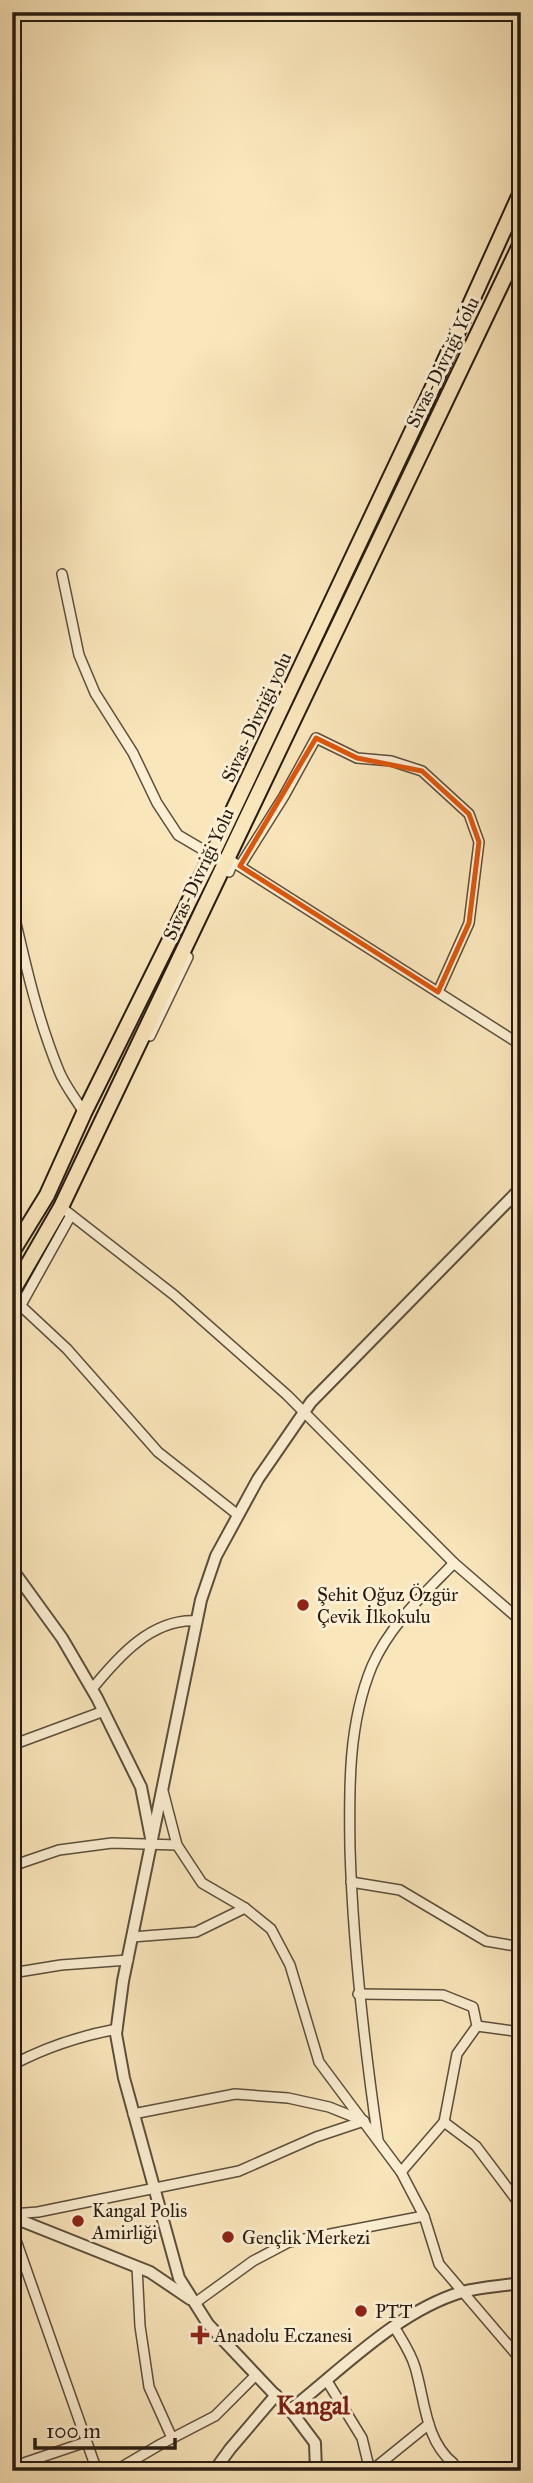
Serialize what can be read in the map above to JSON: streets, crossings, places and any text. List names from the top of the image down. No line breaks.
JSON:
{"streets":{"main road":["Sivas-Divriği Yolu","Sivas-Divriği yolu"]},"districts":["Kangal"],"places":{"other":["Şehit Oğuz Özgür Çevik İlkokulu","Kangal Polis Amirliği","Gençlik Merkezi","PTT"],"health":["Anadolu Eczanesi"]},"scale_bar":"100 m"}
